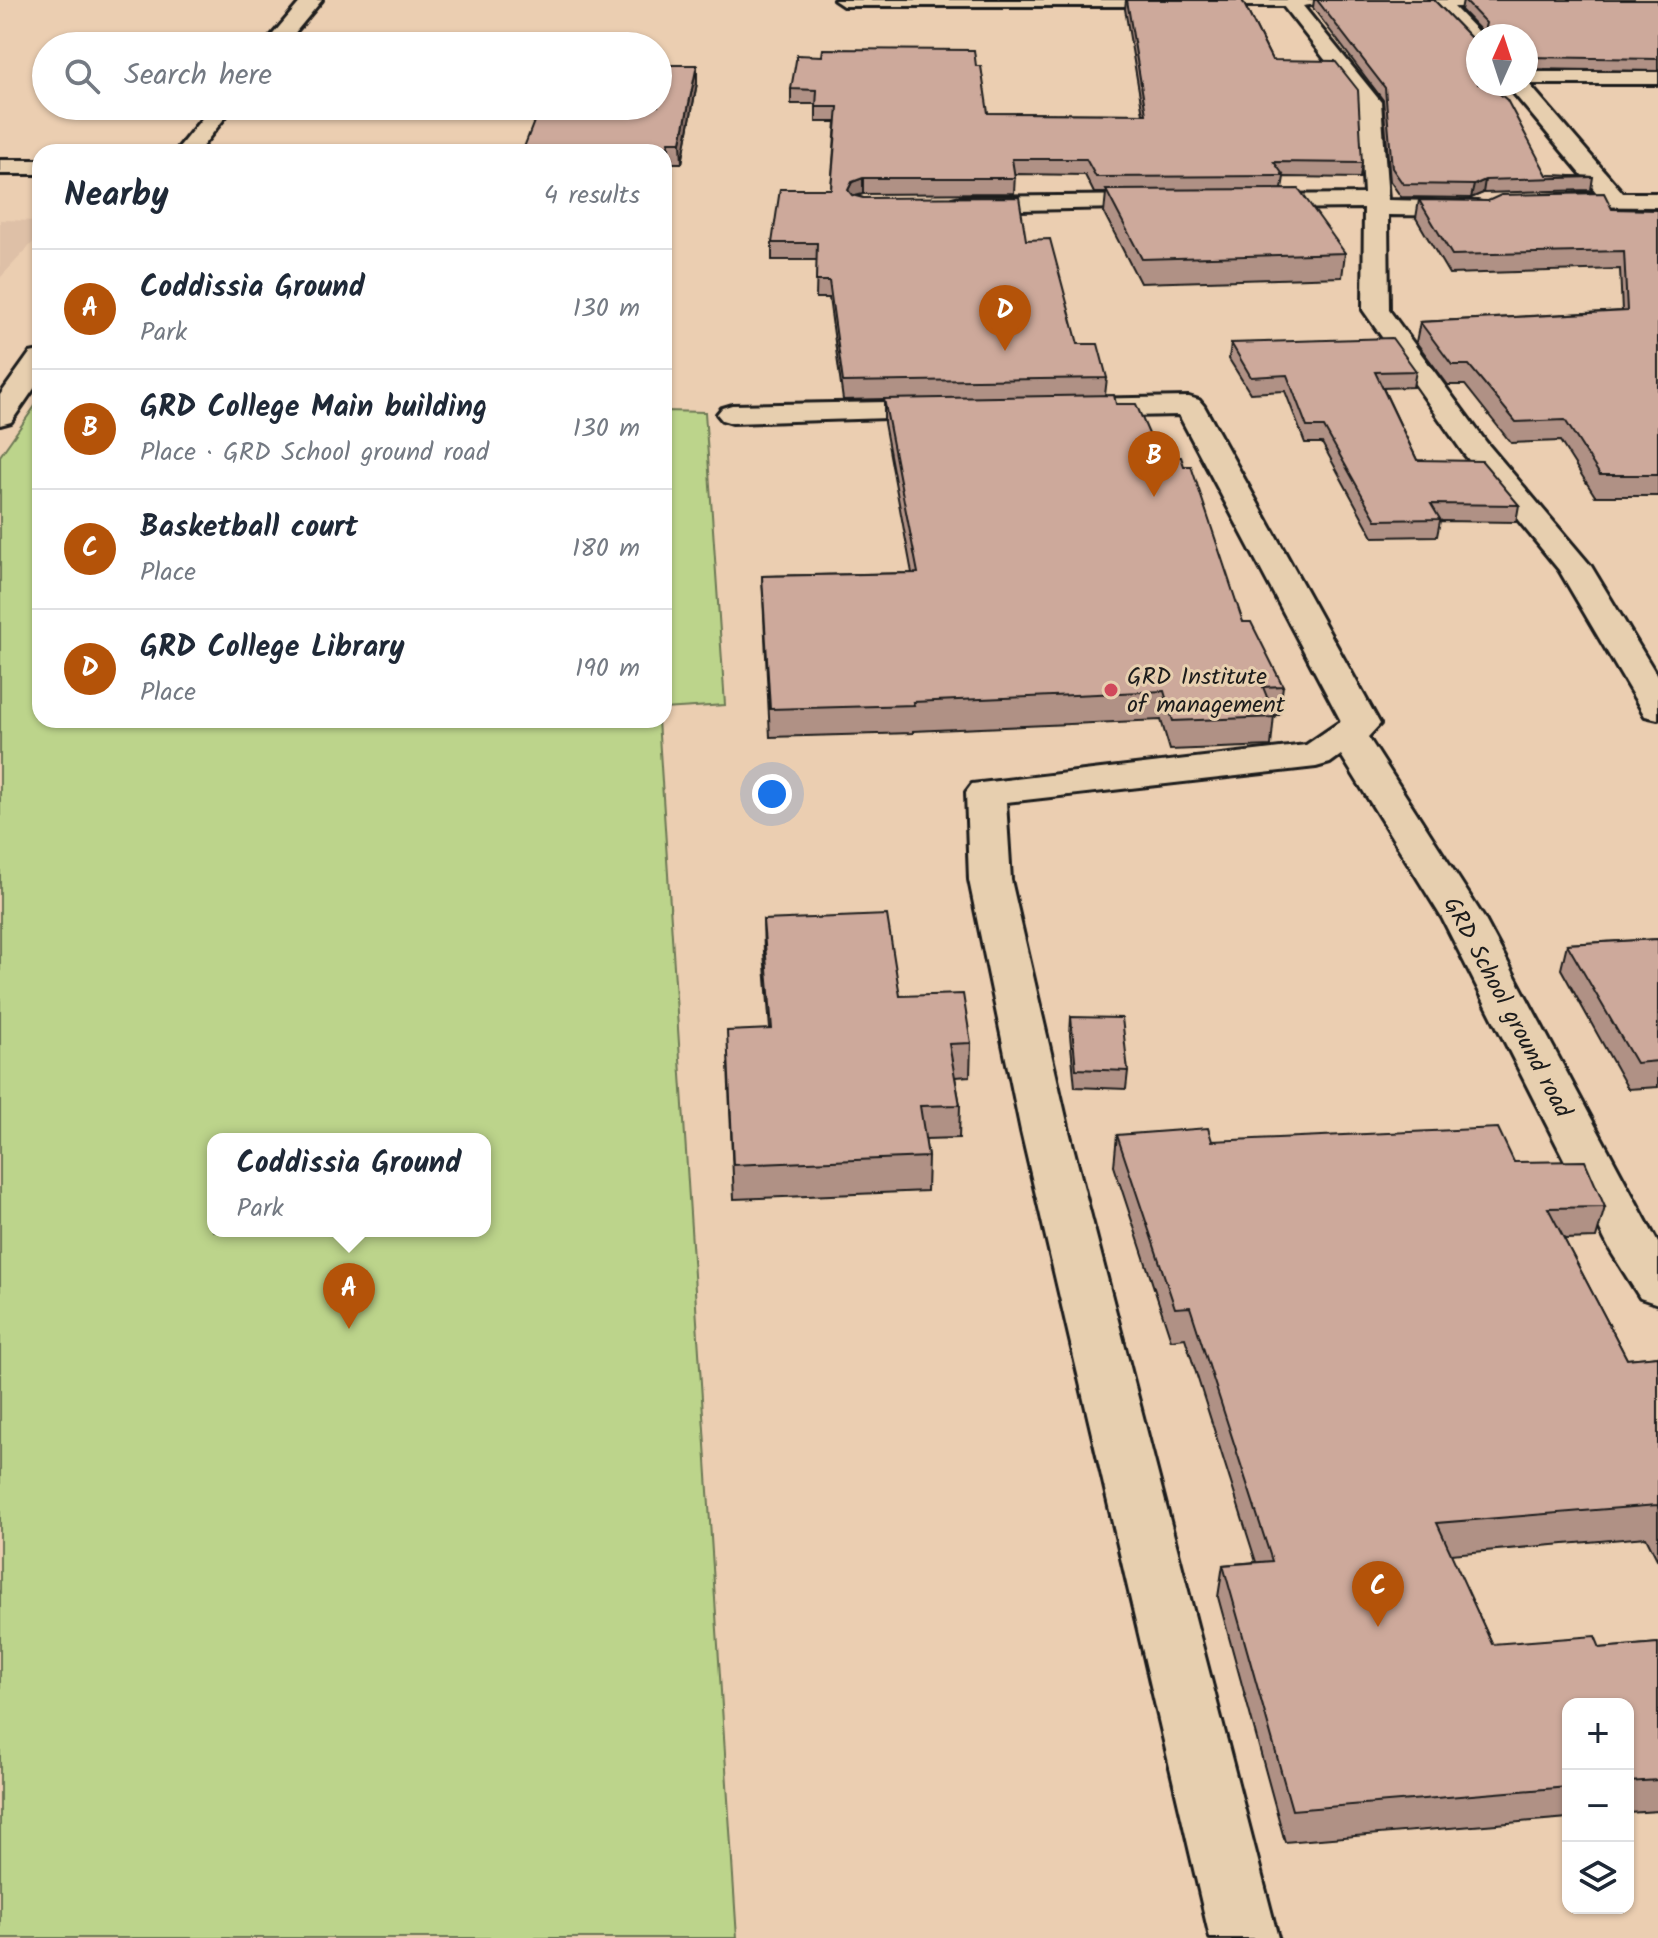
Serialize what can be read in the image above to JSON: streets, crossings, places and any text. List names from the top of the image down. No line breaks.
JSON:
{"streets":{"street":["GRD School ground road"]},"places":["GRD Institute of management"],"north":"top","page":{"search":"Search here","heading":["Nearby","4 results"],"list":[{"mark":"A","name":"Coddissia Ground","note":"Park","value":"130 m"},{"mark":"B","name":"GRD College Main building","note":"Place · GRD School ground road","value":"130 m"},{"mark":"C","name":"Basketball court","note":"Place","value":"180 m"},{"mark":"D","name":"GRD College Library","note":"Place","value":"190 m"}],"pins":["D","B","A","C"],"popup":["Coddissia Ground","Park"],"map_buttons":["+","−"]}}
